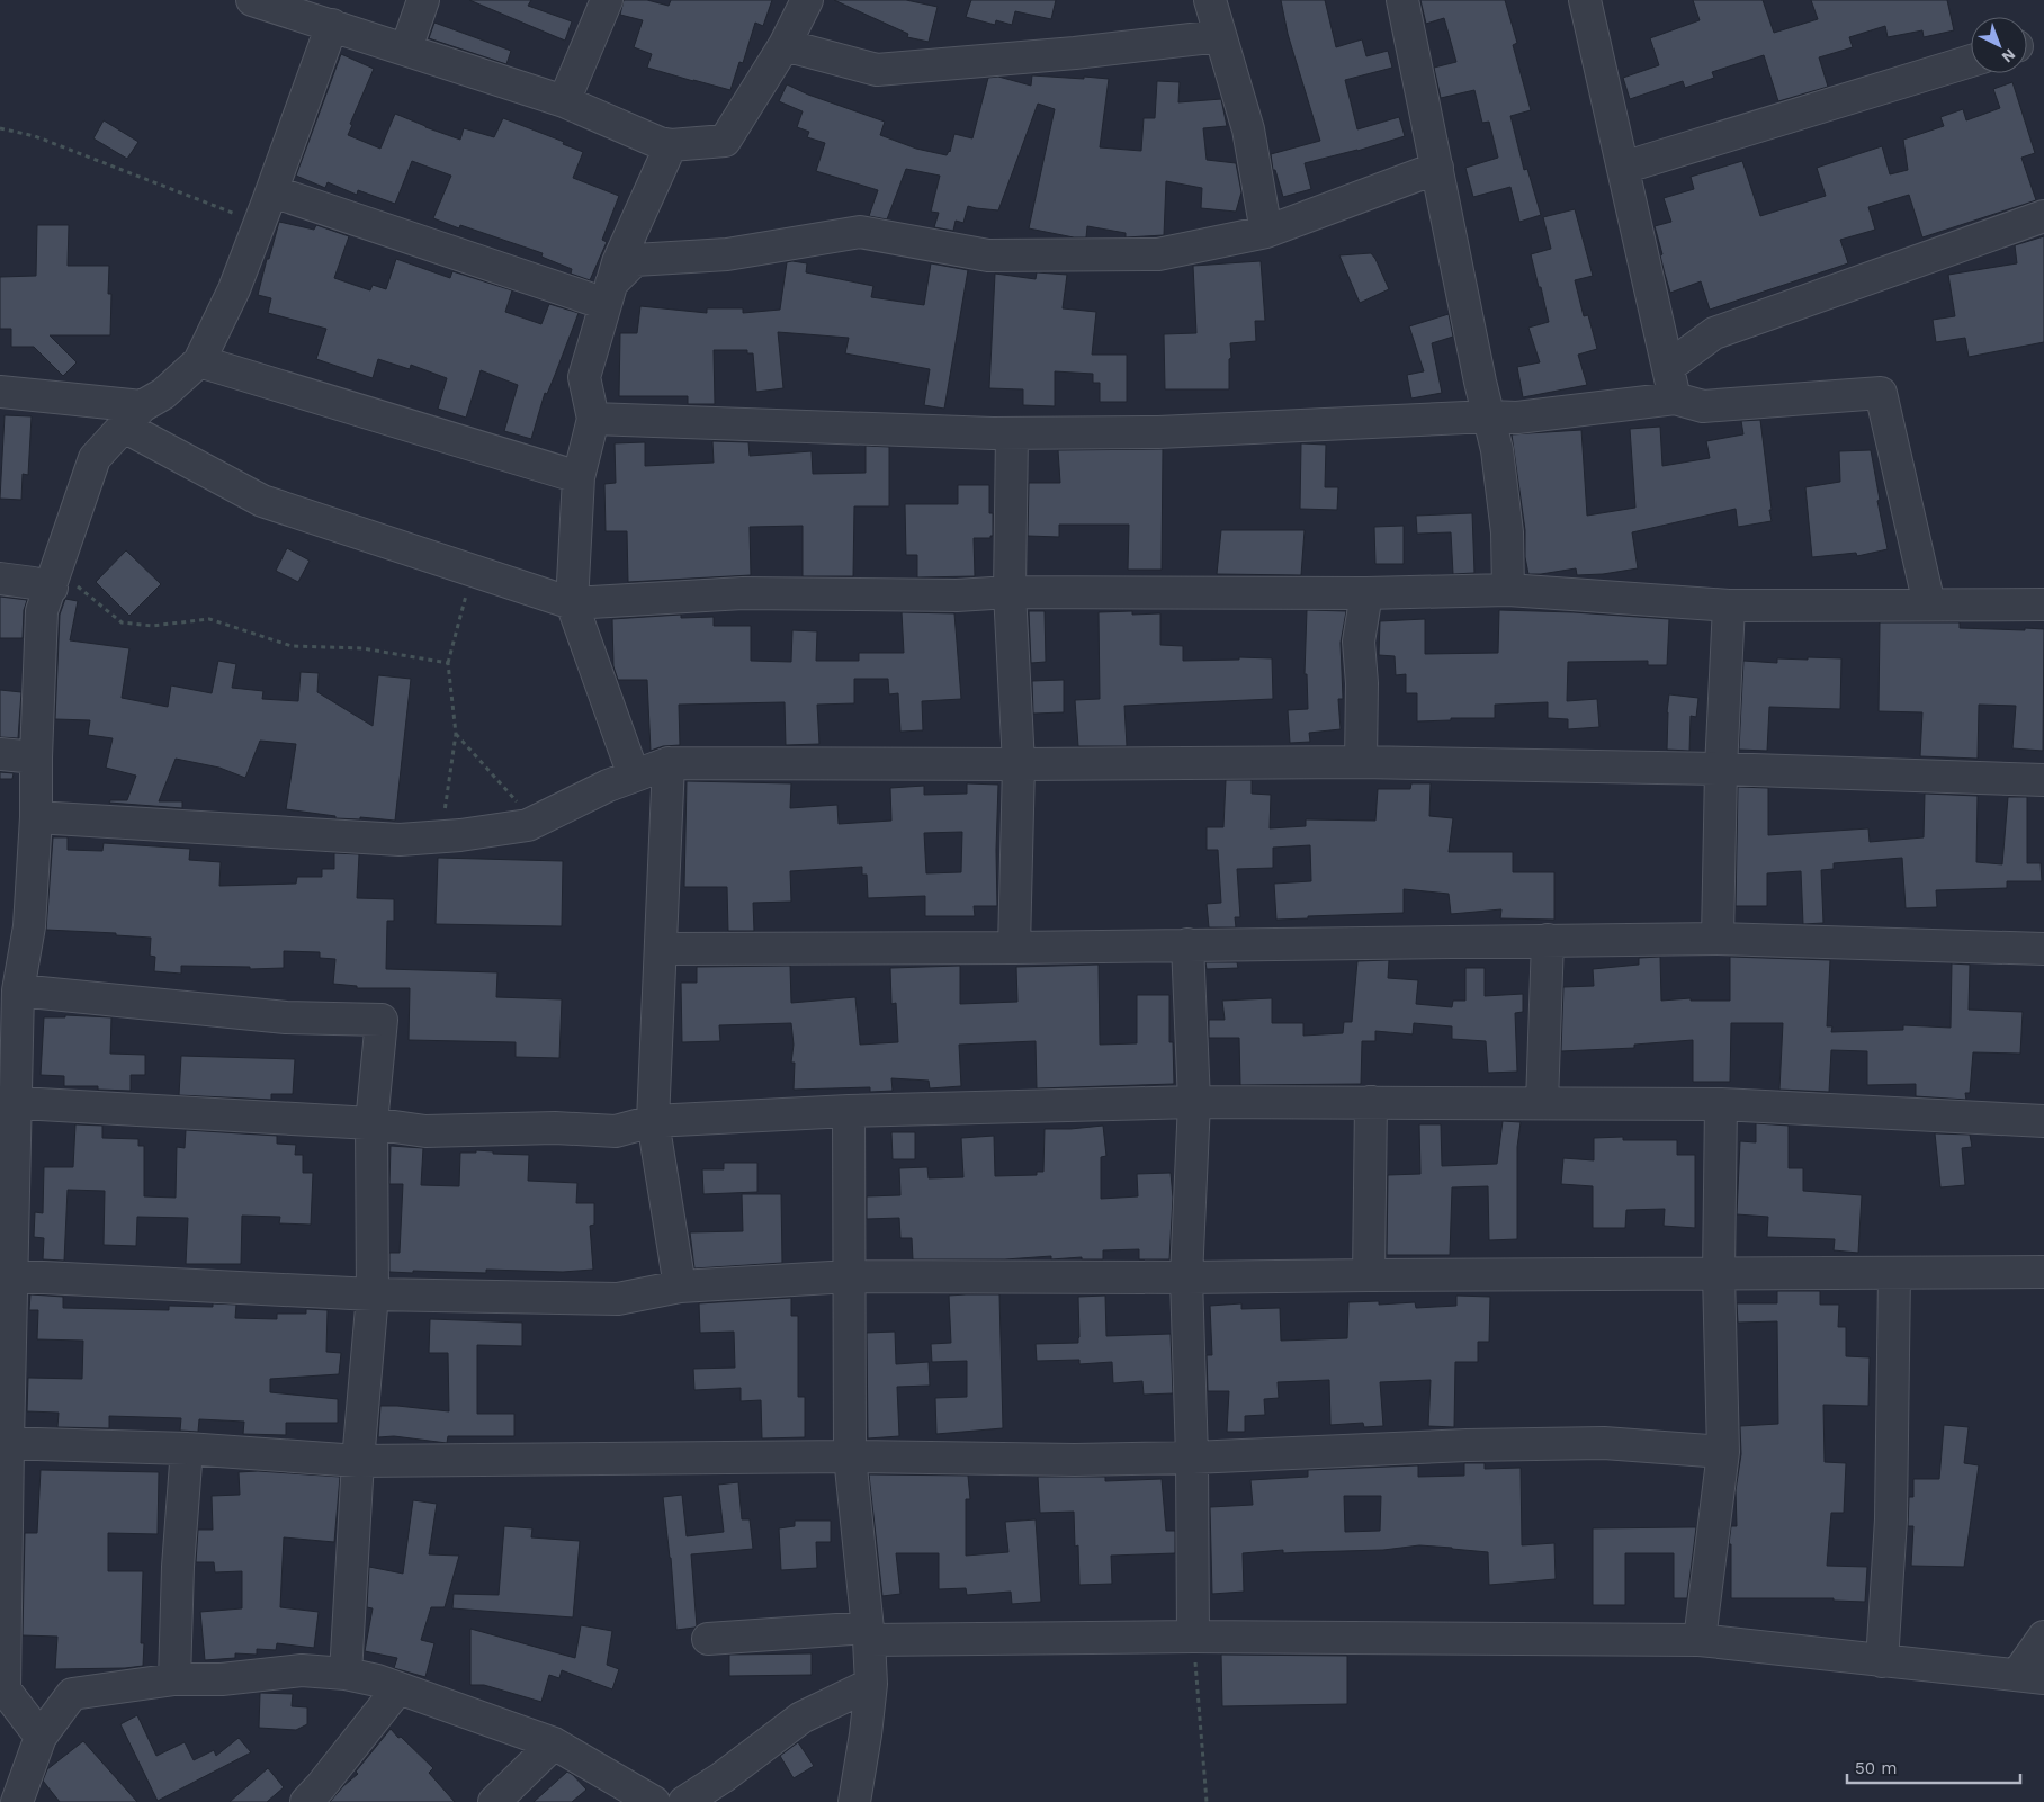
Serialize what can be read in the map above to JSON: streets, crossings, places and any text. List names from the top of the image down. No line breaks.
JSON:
{"scale_bar":"50 m","north":"bottom right"}
